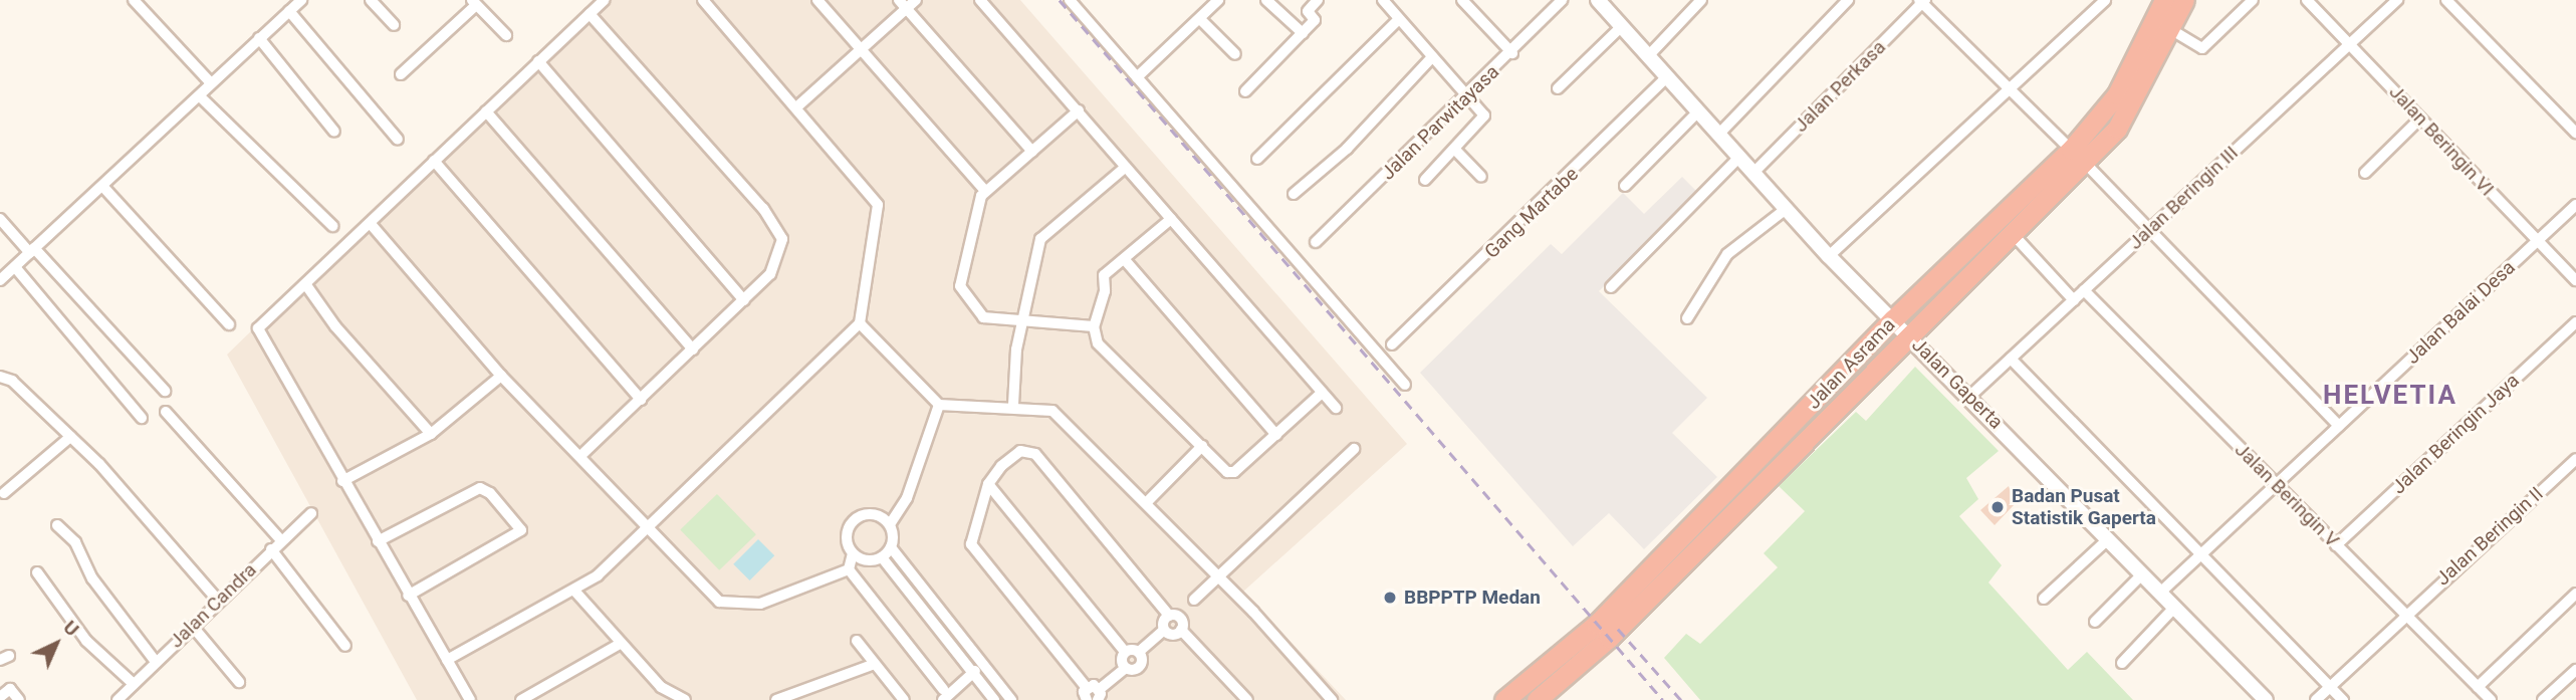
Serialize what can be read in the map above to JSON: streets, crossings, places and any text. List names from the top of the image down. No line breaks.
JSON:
{"streets":{"highway":["Jalan Asrama"],"street":["Jalan Perkasa","Jalan Parwitayasa","Jalan Beringin VI","Jalan Beringin III","Gang Martabe","Jalan Balai Desa","Jalan Gaperta","Jalan Beringin Jaya","Jalan Beringin V","Jalan Beringin II","Jalan Candra"]},"crossings":[["Jalan Perkasa","Jalan Gaperta"],["Jalan Beringin VI","Jalan Beringin III"],["Jalan Beringin VI","Jalan Balai Desa"],["Jalan Beringin III","Jalan Gaperta"],["Jalan Beringin III","Jalan Beringin V"],["Gang Martabe","Jalan Gaperta"],["Jalan Balai Desa","Jalan Gaperta"],["Jalan Balai Desa","Jalan Beringin V"],["Jalan Asrama","Jalan Gaperta"],["Jalan Beringin Jaya","Jalan Beringin V"],["Jalan Beringin V","Jalan Beringin II"]],"districts":["HELVETIA"],"places":["Badan Pusat Statistik Gaperta","BBPPTP Medan"],"north":"top right"}
